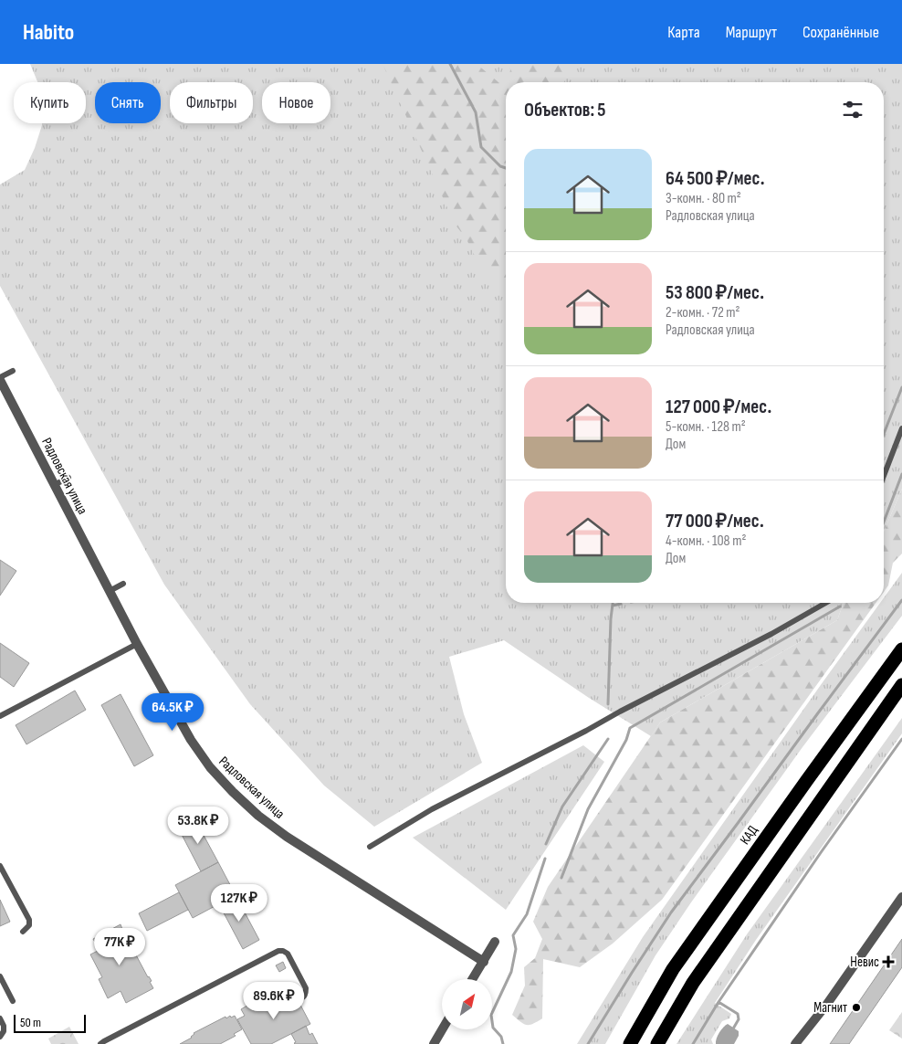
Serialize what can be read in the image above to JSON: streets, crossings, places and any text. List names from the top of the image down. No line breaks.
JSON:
{"streets":{"highway":["КАД"],"street":["Радловская улица"]},"places":{"health":["Невис"],"other":["Магнит"]},"scale_bar":"50 m","north":"top right","page":{"header":"Habito","nav":["Карта","Маршрут","Сохранённые"],"chip":["Купить","Снять","Фильтры","Новое"],"heading":"Объектов: 5","list":[{"name":"64 500 ₽/мес.","note":"3-комн. · 80 m² · Радловская улица"},{"name":"53 800 ₽/мес.","note":"2-комн. · 72 m² · Радловская улица"},{"name":"127 000 ₽/мес.","note":"5-комн. · 128 m² · Дом"},{"name":"77 000 ₽/мес.","note":"4-комн. · 108 m² · Дом"}],"price":["64.5K ₽","53.8K ₽","127K ₽","77K ₽","89.6K ₽"],"scale":"50 m"}}
